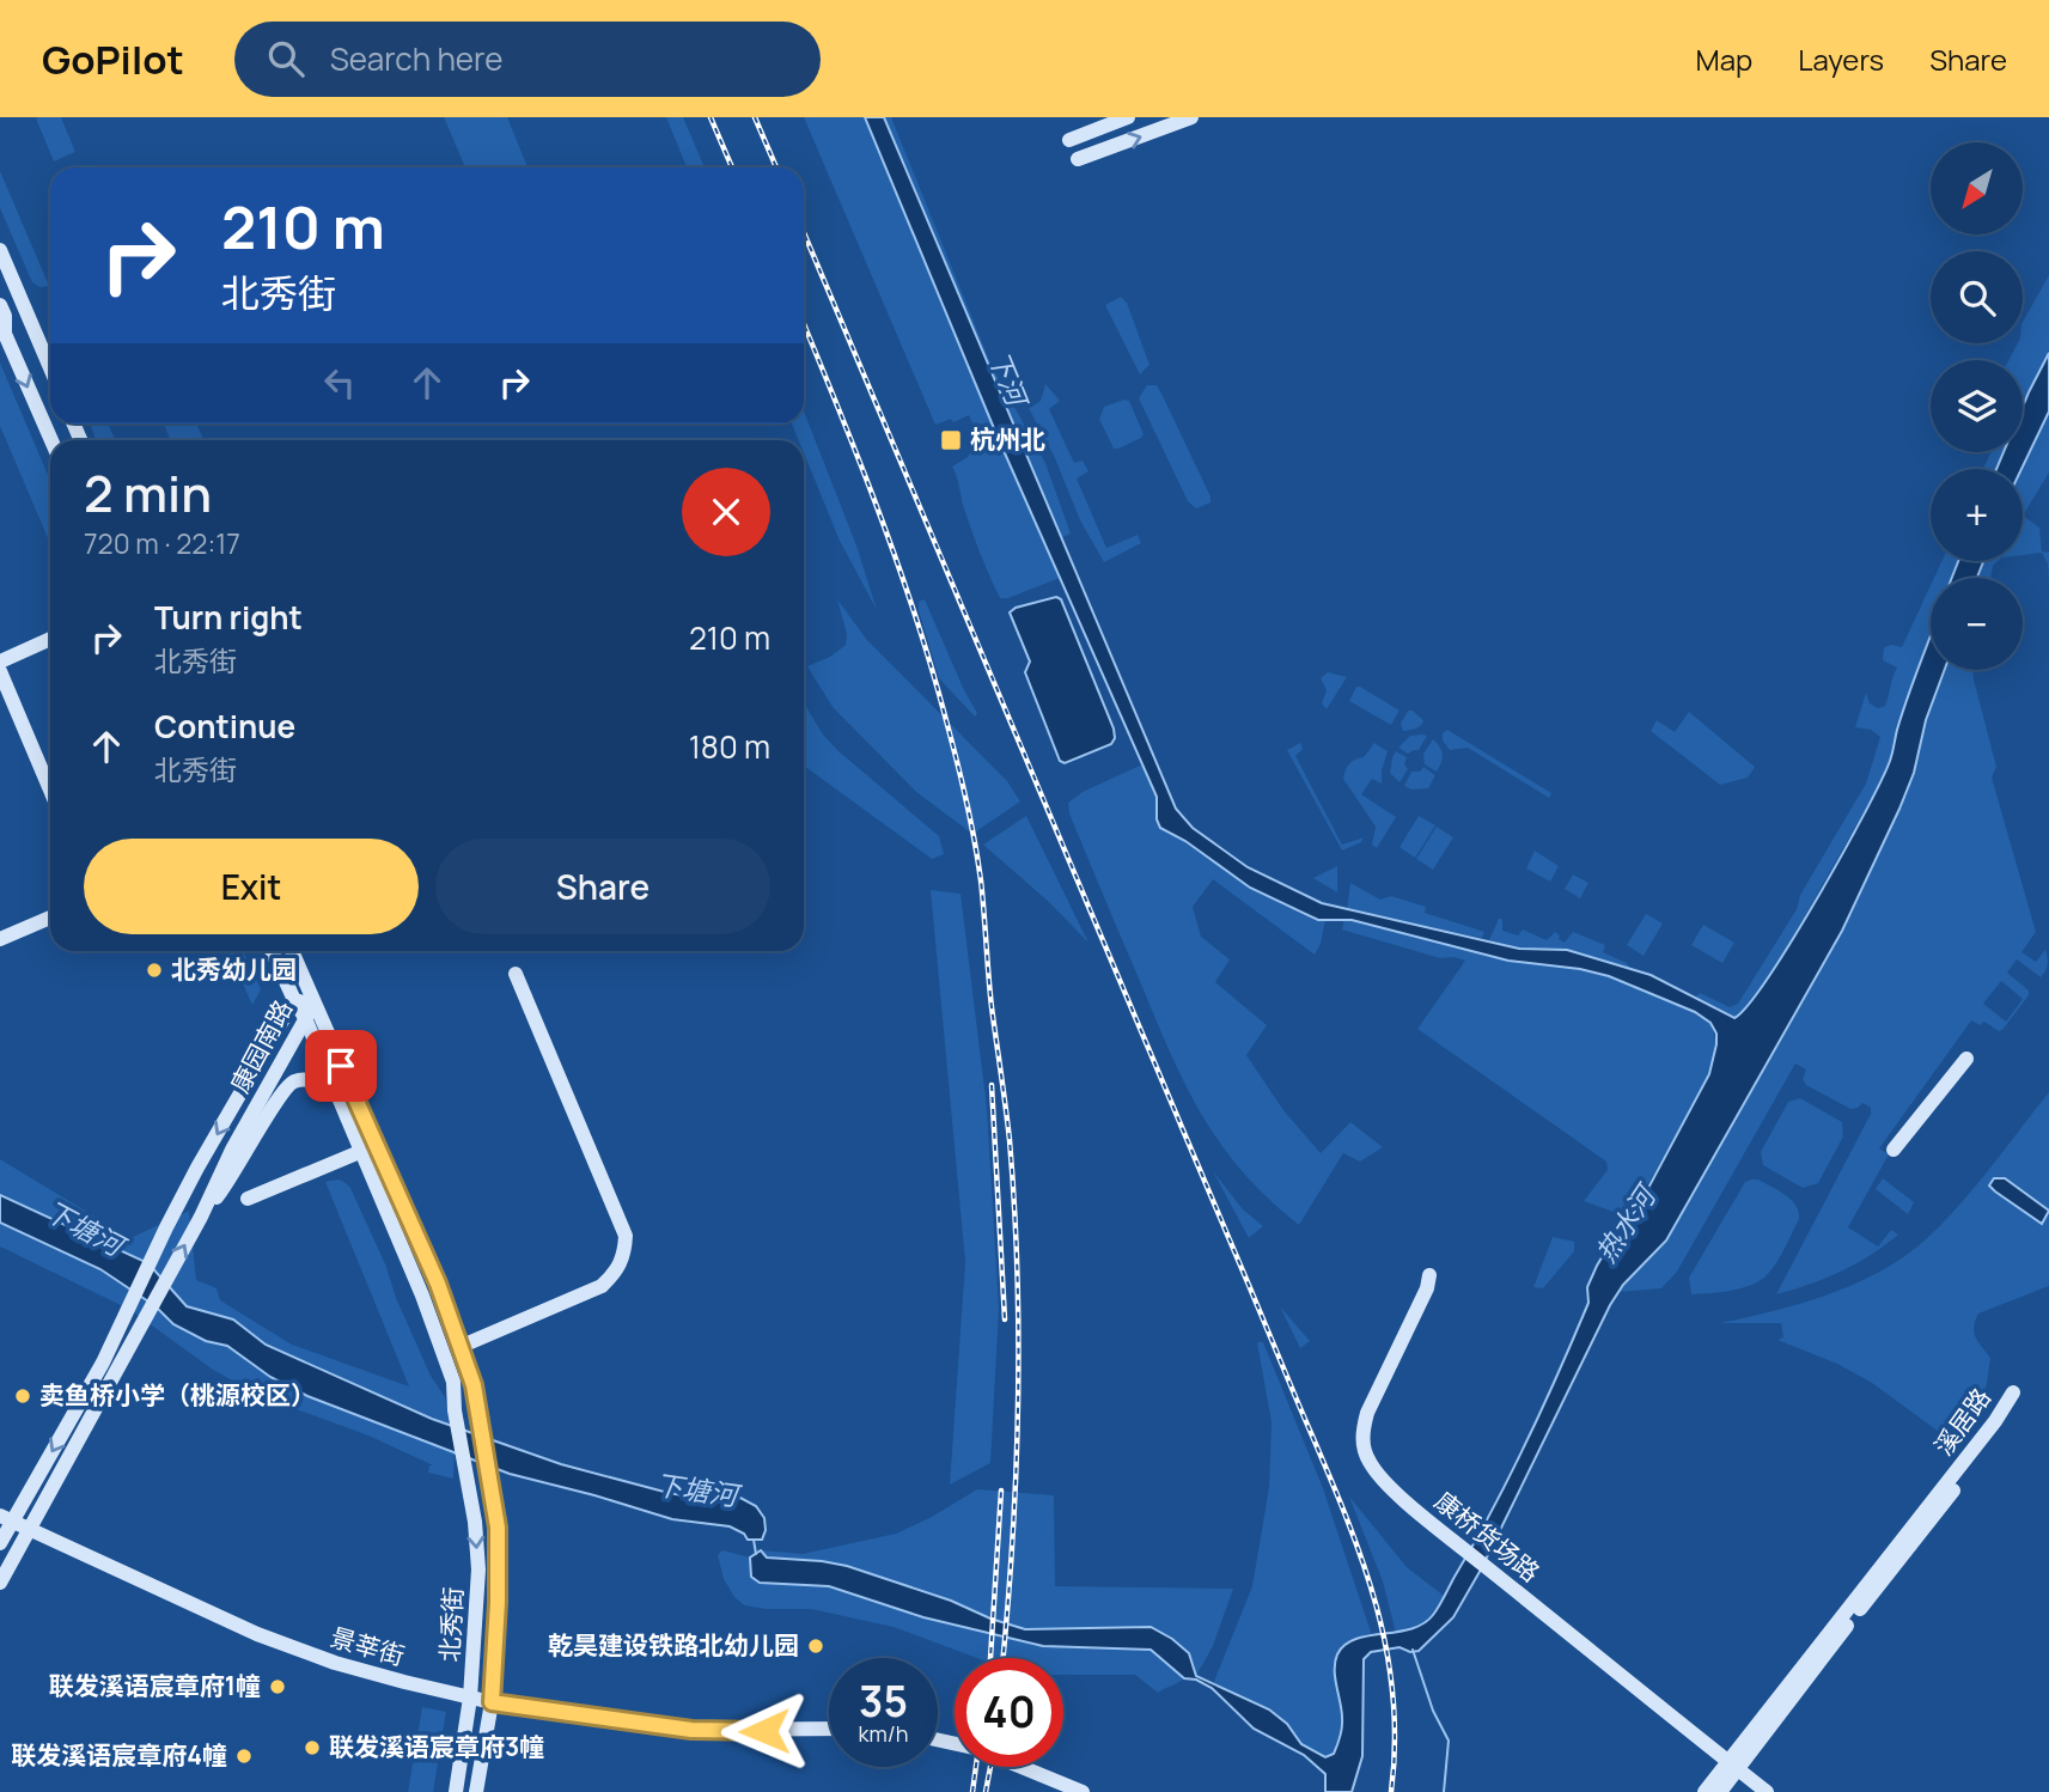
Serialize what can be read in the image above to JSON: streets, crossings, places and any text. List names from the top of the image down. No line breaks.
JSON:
{"streets":{"street":["康园南路","溪居路","康桥货场路","北秀街","景莘街"]},"crossings":[["康园南路","景莘街"],["溪居路","康桥货场路"],["北秀街","景莘街"]],"water":["下河","热水河","下塘河"],"places":{"transit":["杭州北"],"other":["北秀幼儿园","卖鱼桥小学（桃源校区）","乾昊建设铁路北幼儿园","联发溪语宸章府1幢","联发溪语宸章府3幢","联发溪语宸章府4幢"]},"north":"bottom left","page":{"header":"GoPilot","search":"Search here","nav":["Map","Layers","Share"],"map_buttons":["+","−"],"turn":["210 m","北秀街"],"heading":["2 min","720 m · 22:17"],"list":[{"name":"Turn right","note":"北秀街","value":"210 m"},{"name":"Continue","note":"北秀街","value":"180 m"}],"buttons":["Exit","Share"],"speed":"35 km/h","limit":"40"}}
